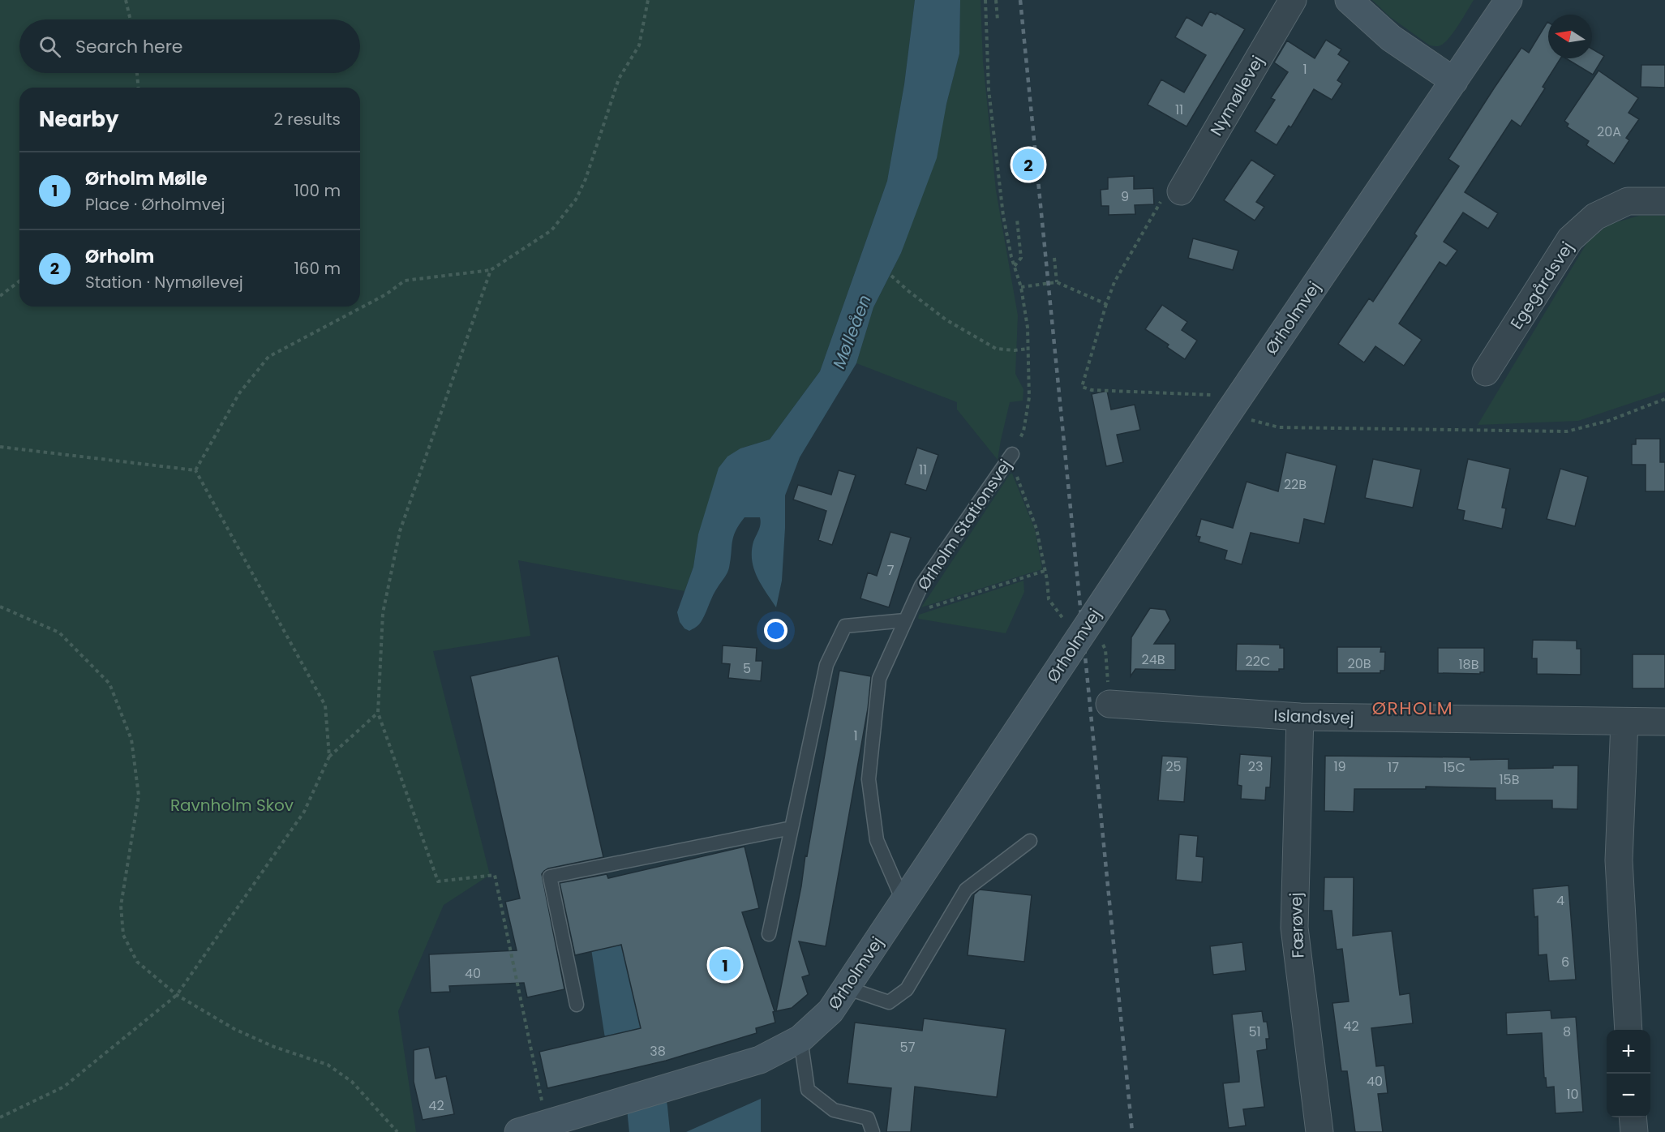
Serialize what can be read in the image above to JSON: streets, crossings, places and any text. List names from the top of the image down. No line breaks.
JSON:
{"streets":{"street":["Nymøllevej","Egegårdsvej","Ørholmvej","Islandsvej","Færøvej"],"lane":["Ørholm Stationsvej"]},"crossings":[["Ørholmvej","Ørholm Stationsvej"],["Islandsvej","Færøvej"]],"districts":["ØRHOLM"],"water":["Mølleåen"],"parks":["Ravnholm Skov"],"house_numbers":["1","11","20A","9","11","22B","7","24B","22C","20B","18B","5","1","25","23","19","17","15C","15B","4","6","40","42","51","8","57","38","40","10","42"],"north":"left","page":{"search":"Search here","heading":["Nearby","2 results"],"pins":["2","1"],"list":[{"mark":"1","name":"Ørholm Mølle","note":"Place · Ørholmvej","value":"100 m"},{"mark":"2","name":"Ørholm","note":"Station · Nymøllevej","value":"160 m"}],"map_buttons":["+","−"]}}
